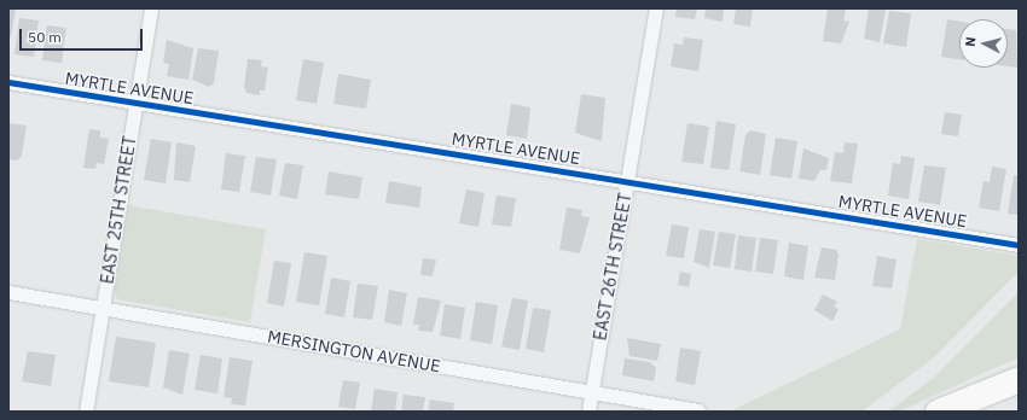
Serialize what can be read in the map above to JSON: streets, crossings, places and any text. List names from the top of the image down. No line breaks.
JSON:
{"streets":{"street":["MYRTLE AVENUE","EAST 25TH STREET","EAST 26TH STREET","MERSINGTON AVENUE"]},"crossings":[["MYRTLE AVENUE","EAST 25TH STREET"],["MYRTLE AVENUE","EAST 26TH STREET"],["EAST 25TH STREET","MERSINGTON AVENUE"],["EAST 26TH STREET","MERSINGTON AVENUE"]],"scale_bar":"50 m","north":"left"}
